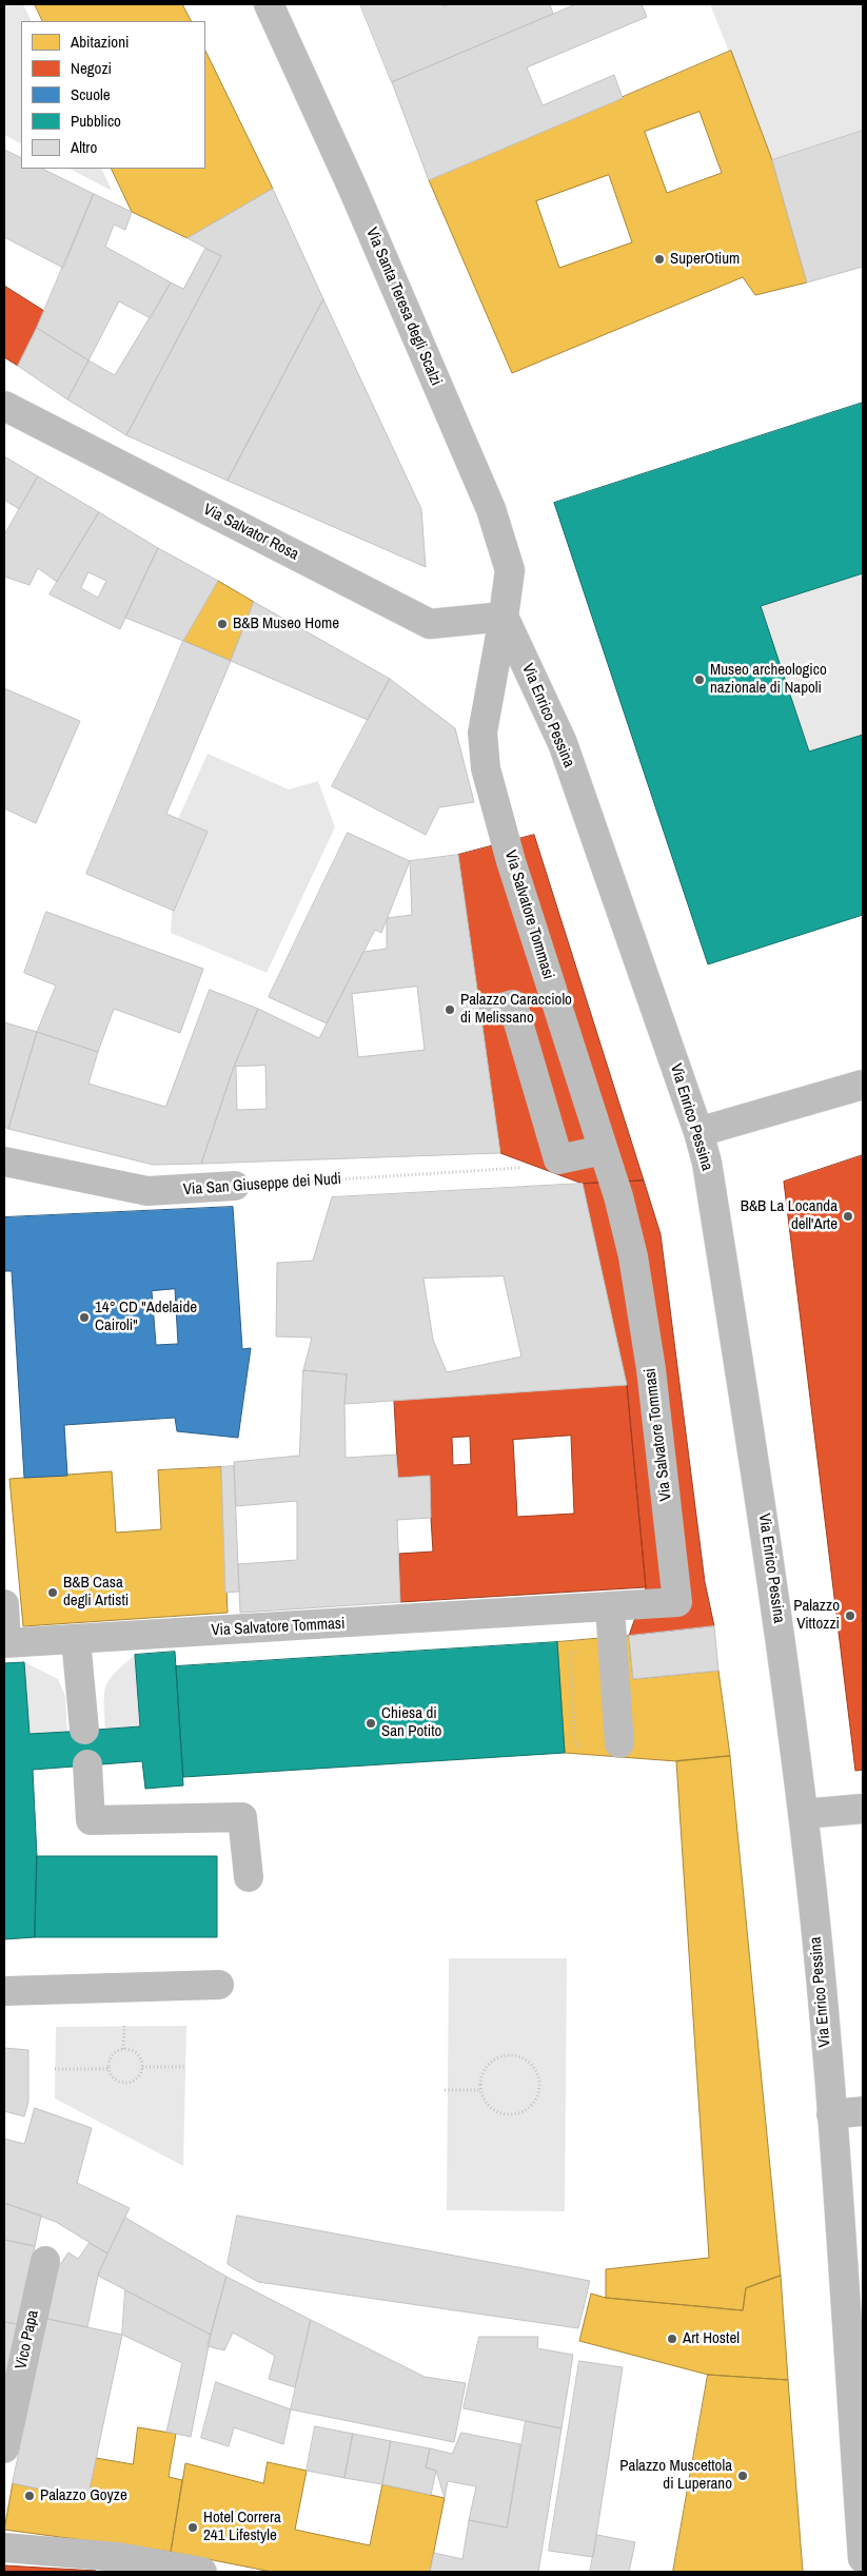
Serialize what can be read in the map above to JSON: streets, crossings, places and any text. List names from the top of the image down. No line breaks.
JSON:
{"streets":{"main road":["Via Santa Teresa degli Scalzi","Via Salvator Rosa","Via Enrico Pessina","Via Salvatore Tommasi","Via San Giuseppe dei Nudi","Vico Papa"]},"crossings":[["Via Santa Teresa degli Scalzi","Via Salvator Rosa"],["Via Santa Teresa degli Scalzi","Via Enrico Pessina"],["Via Santa Teresa degli Scalzi","Via Salvatore Tommasi"],["Via Salvator Rosa","Via Enrico Pessina"],["Via Salvator Rosa","Via Salvatore Tommasi"],["Via Enrico Pessina","Via Salvatore Tommasi"]],"places":["SuperOtium","B&B Museo Home","Museo archeologico nazionale di Napoli","Palazzo Caracciolo di Melissano","B&B La Locanda dell'Arte","14° CD \"Adelaide Cairoli\"","B&B Casa degli Artisti","Palazzo Vittozzi","Chiesa di San Potito","Art Hostel","Palazzo Muscettola di Luperano","Palazzo Goyze","Hotel Correra 241 Lifestyle"],"legend":["Abitazioni","Negozi","Scuole","Pubblico","Altro"]}
